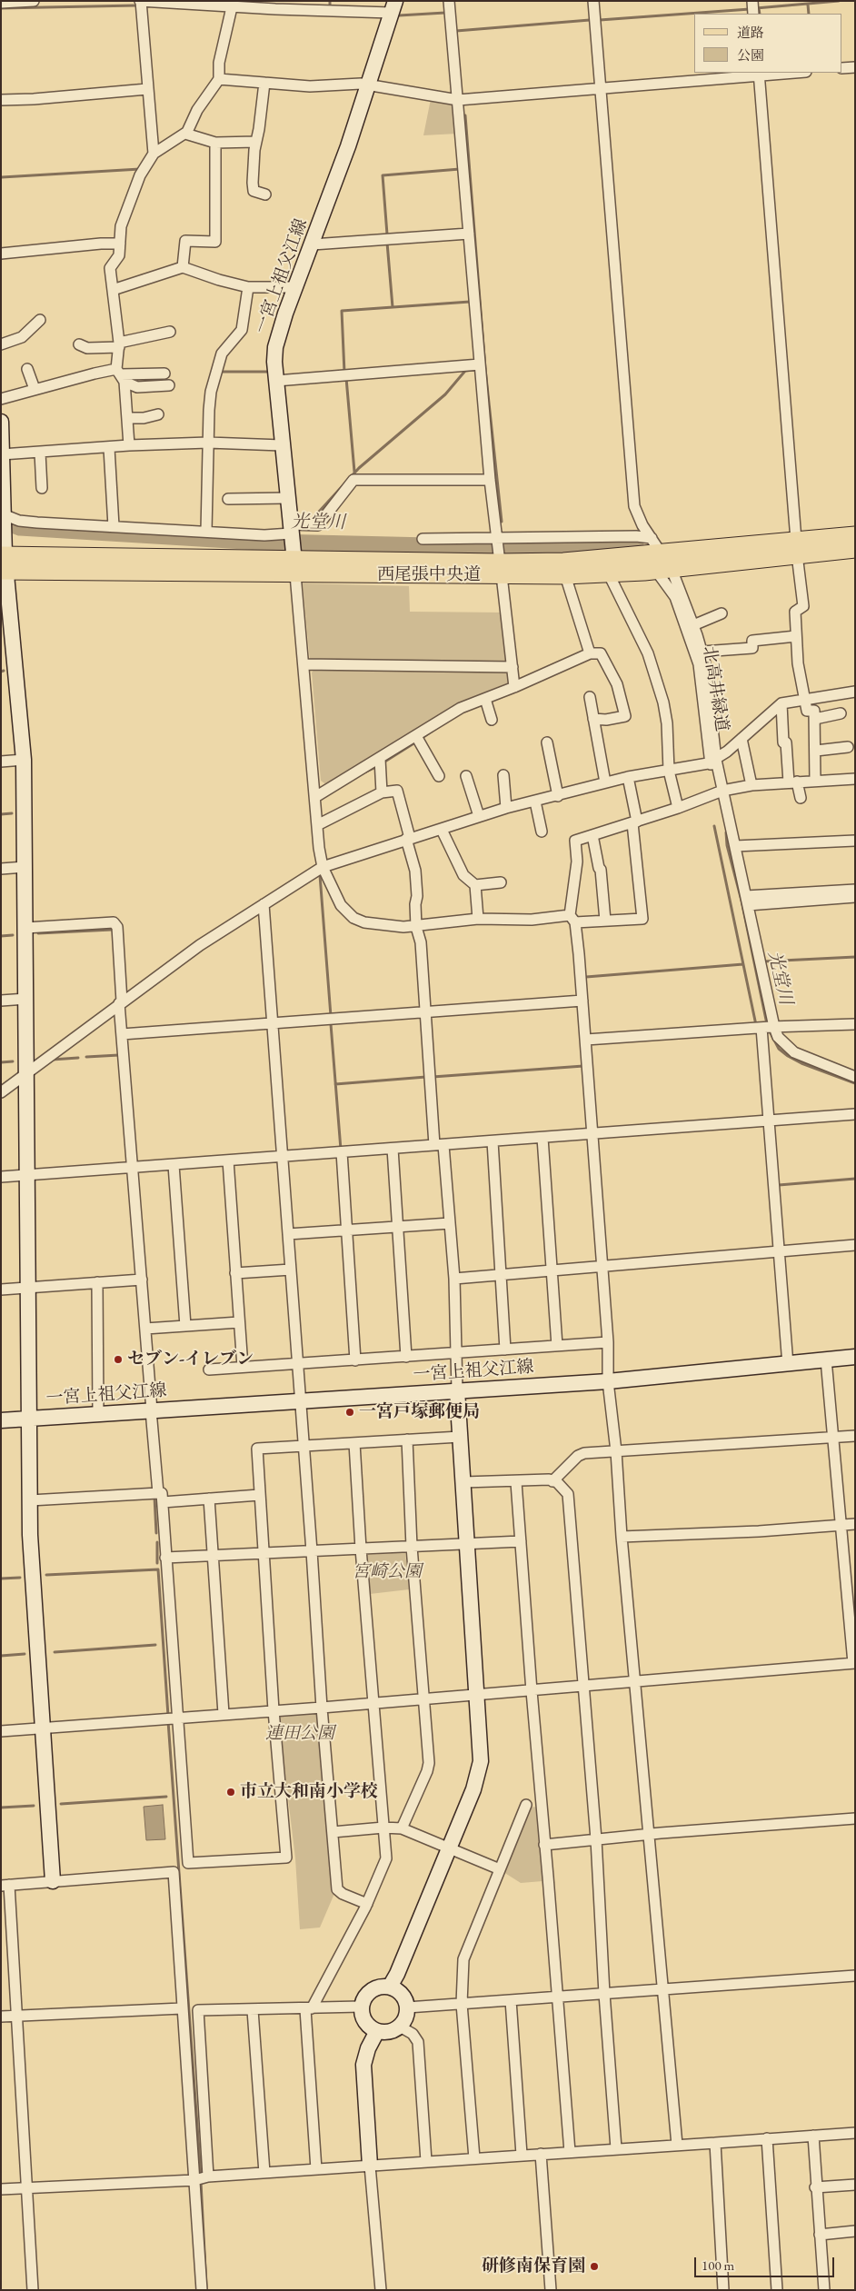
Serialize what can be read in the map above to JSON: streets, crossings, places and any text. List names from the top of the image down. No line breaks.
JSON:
{"streets":{"main road":["一宮上祖父江線","西尾張中央道"],"street":["北高井緑道"]},"crossings":[["一宮上祖父江線","西尾張中央道"],["西尾張中央道","北高井緑道"]],"water":["光堂川"],"parks":["宮崎公園","連田公園"],"places":["セブン-イレブン","一宮戸塚郵便局","市立大和南小学校","研修南保育園"],"legend":["道路","公園"],"scale_bar":"100 m"}
